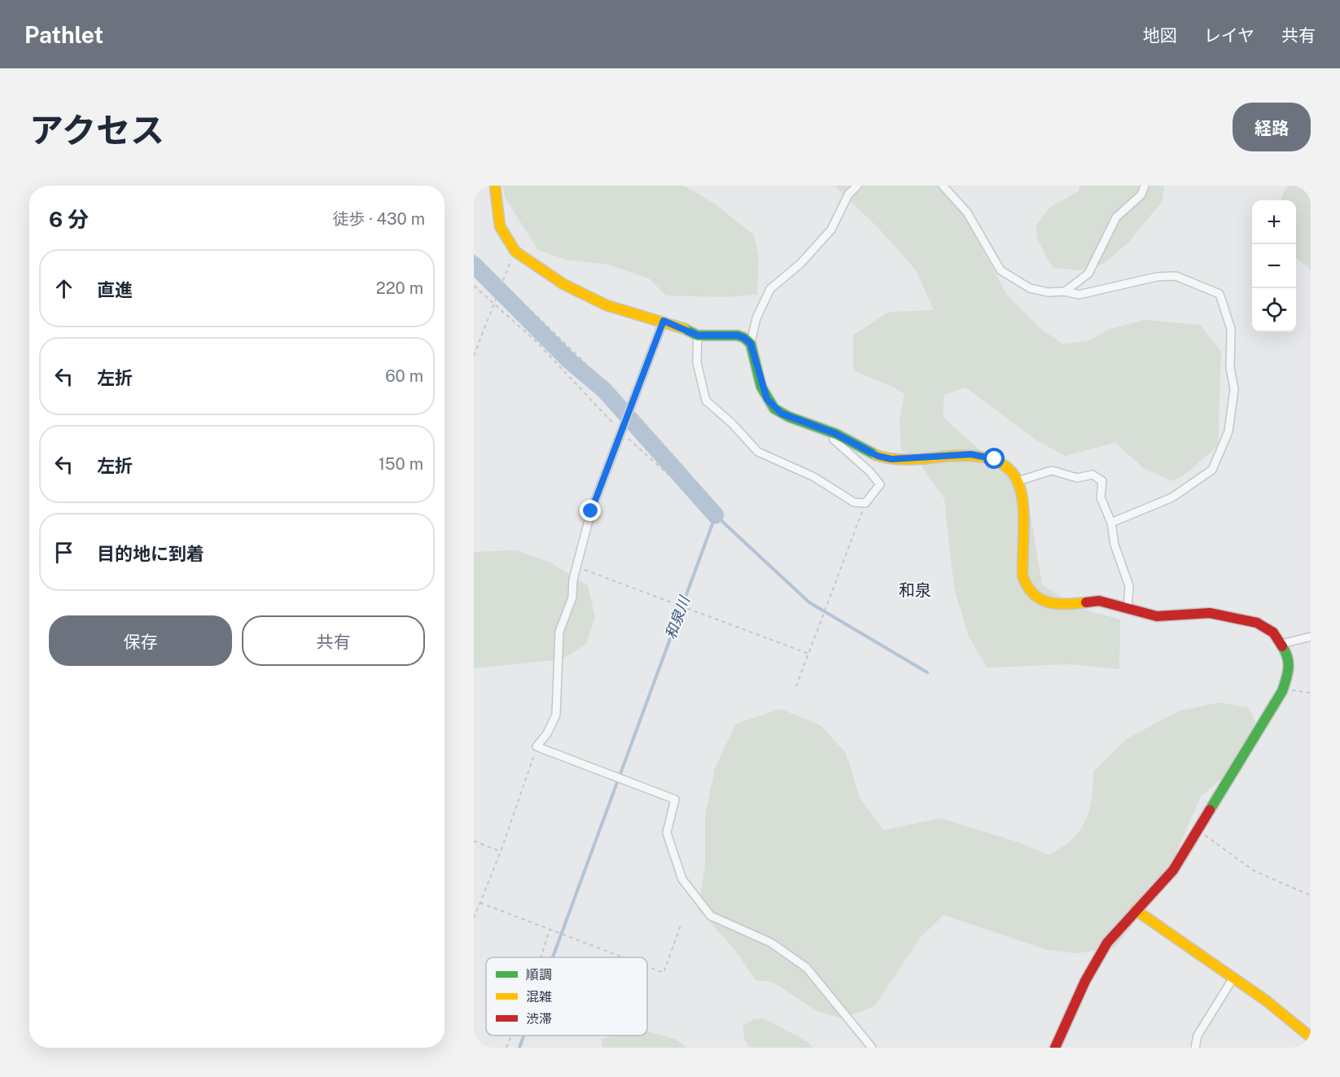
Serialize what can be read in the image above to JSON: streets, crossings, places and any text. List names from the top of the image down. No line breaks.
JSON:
{"districts":["和泉"],"water":["和泉川"],"legend":["順調","混雑","渋滞"],"page":{"header":"Pathlet","nav":["地図","レイヤ","共有"],"title":"アクセス","buttons":["経路",["保存","共有"]],"heading":["6 分","徒歩 · 430 m"],"map_buttons":["+","−"],"list":[["直進","220 m"],["左折","60 m"],["左折","150 m"],"目的地に到着"]}}
